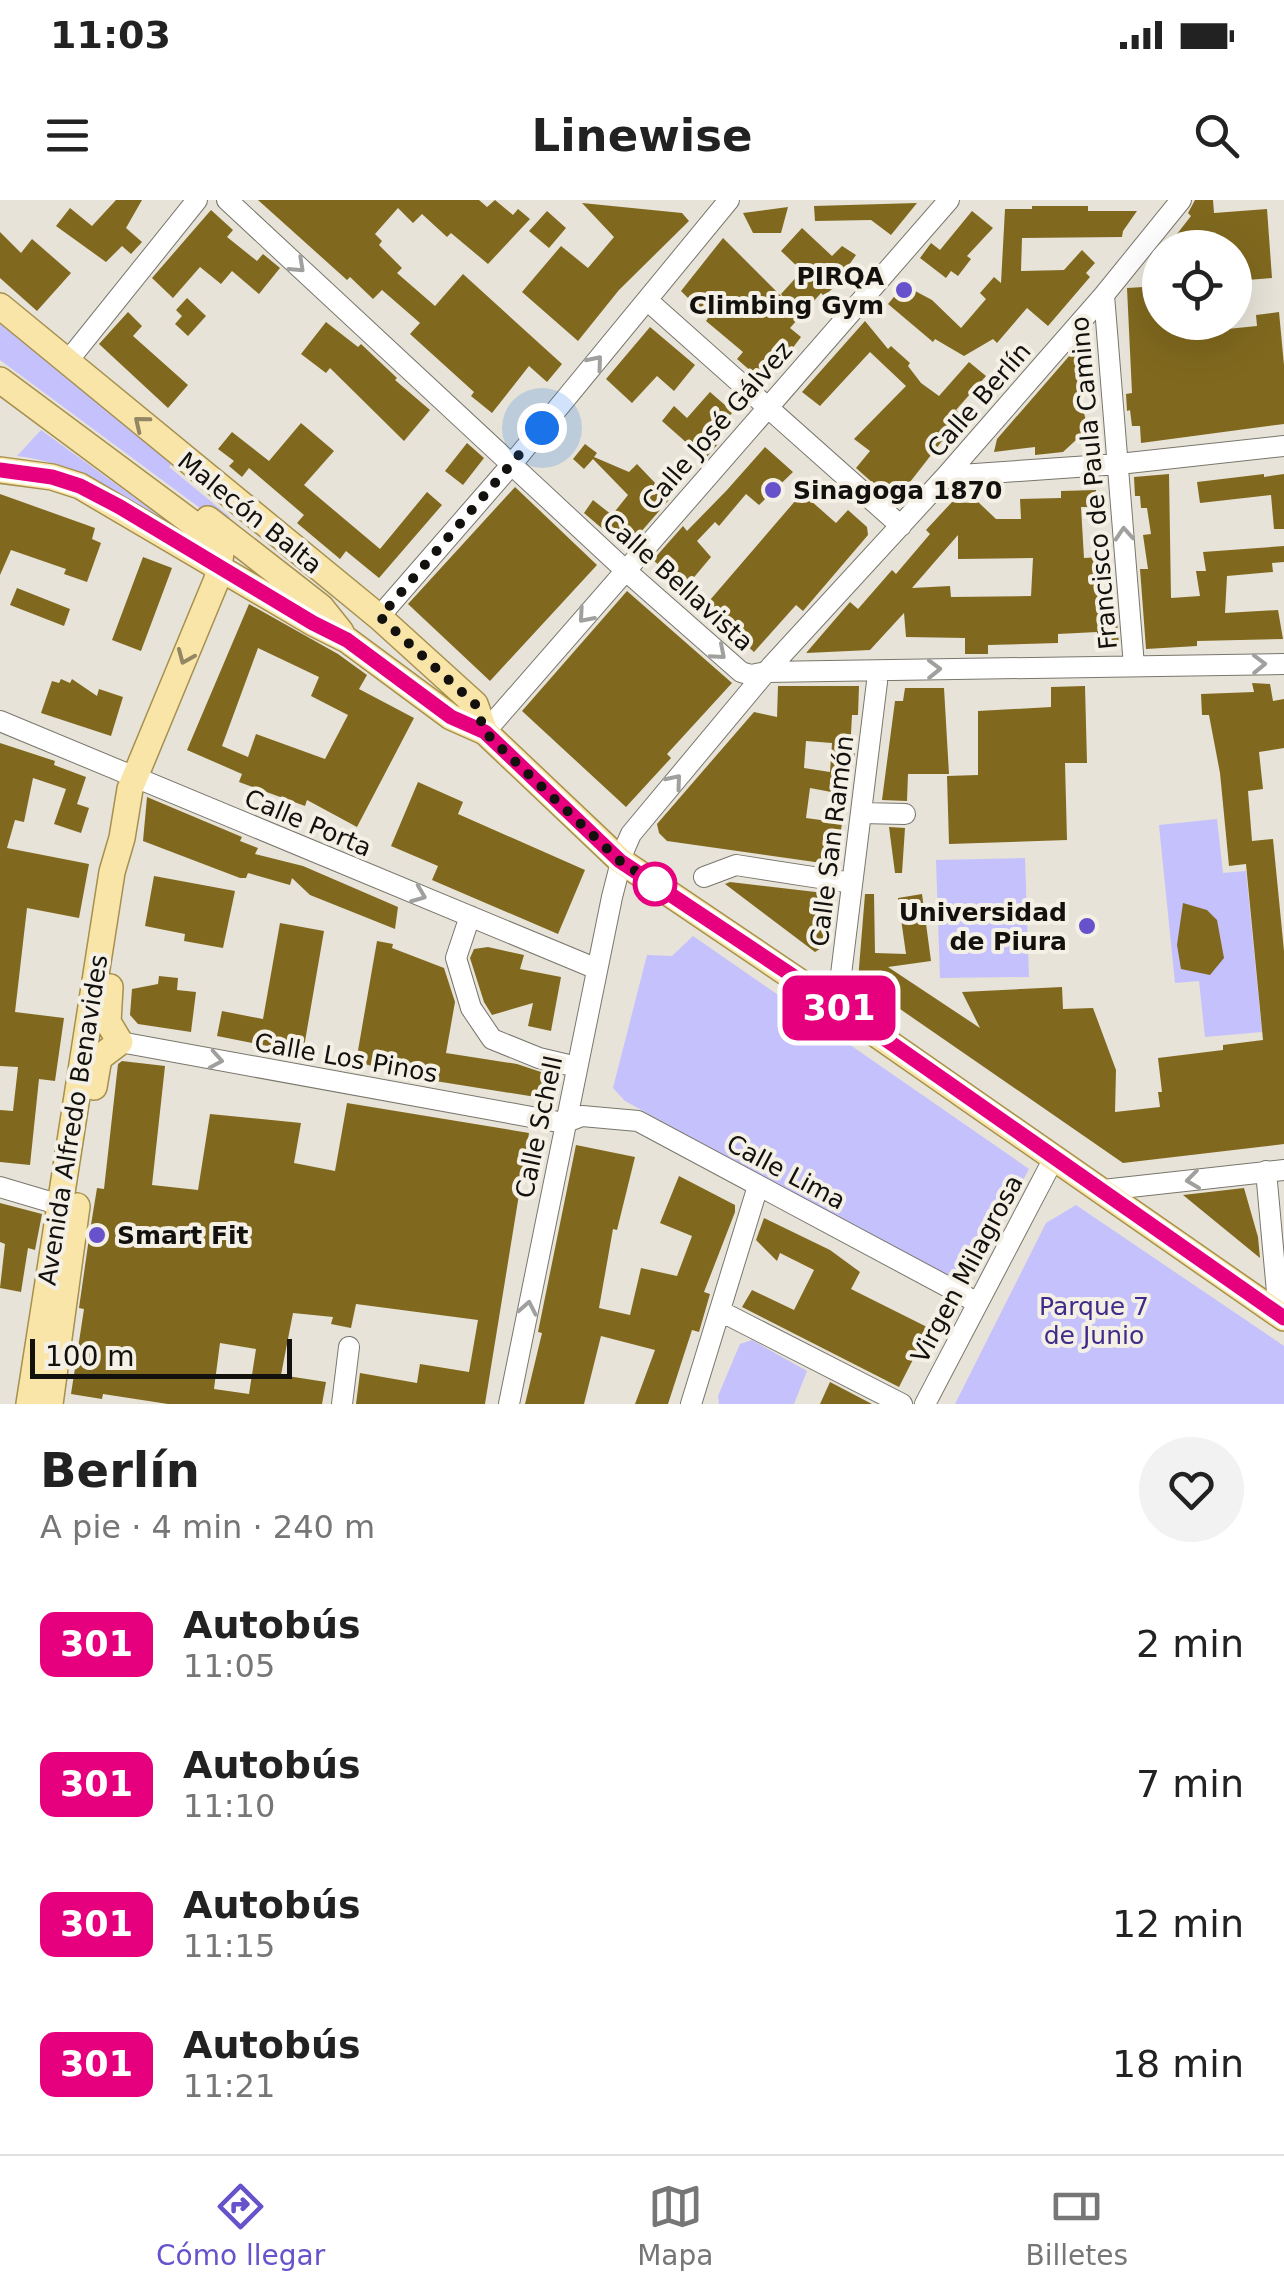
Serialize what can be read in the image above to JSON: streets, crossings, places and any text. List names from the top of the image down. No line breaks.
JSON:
{"streets":{"main road":["Malecón Balta","Avenida Alfredo Benavides"],"street":["Calle Berlín","Calle José Gálvez","Francisco de Paula Camino","Calle Bellavista","Calle Porta","Calle San Ramón","Calle Los Pinos","Calle Schell","Calle Lima","Virgen Milagrosa"]},"crossings":[["Calle Berlín","Francisco de Paula Camino"],["Calle Berlín","Calle Bellavista"],["Calle Berlín","Calle Schell"],["Calle José Gálvez","Malecón Balta"],["Calle José Gálvez","Calle Bellavista"],["Francisco de Paula Camino","Calle Bellavista"],["Calle Porta","Avenida Alfredo Benavides"],["Calle Porta","Calle Schell"],["Calle Los Pinos","Avenida Alfredo Benavides"],["Calle Los Pinos","Calle Schell"],["Calle Los Pinos","Calle Lima"],["Calle Schell","Calle Lima"],["Calle Lima","Virgen Milagrosa"]],"one_way":["Francisco de Paula Camino","Calle Bellavista","Calle Porta","Calle Los Pinos","Calle Schell"],"parks":["Parque 7 de Junio"],"places":["PIRQA Climbing Gym","Sinagoga 1870","Universidad de Piura","Smart Fit"],"lines":["bus line 301"],"scale_bar":"100 m","page":{"status":"11:03","header":"Linewise","on_map":"301","scale":"100 m","heading":["Berlín","A pie · 4 min · 240 m"],"list":[{"mark":"301","name":"Autobús","note":"11:05","value":"2 min"},{"mark":"301","name":"Autobús","note":"11:10","value":"7 min"},{"mark":"301","name":"Autobús","note":"11:15","value":"12 min"},{"mark":"301","name":"Autobús","note":"11:21","value":"18 min"}],"tabs":["Cómo llegar","Mapa","Billetes"]}}
